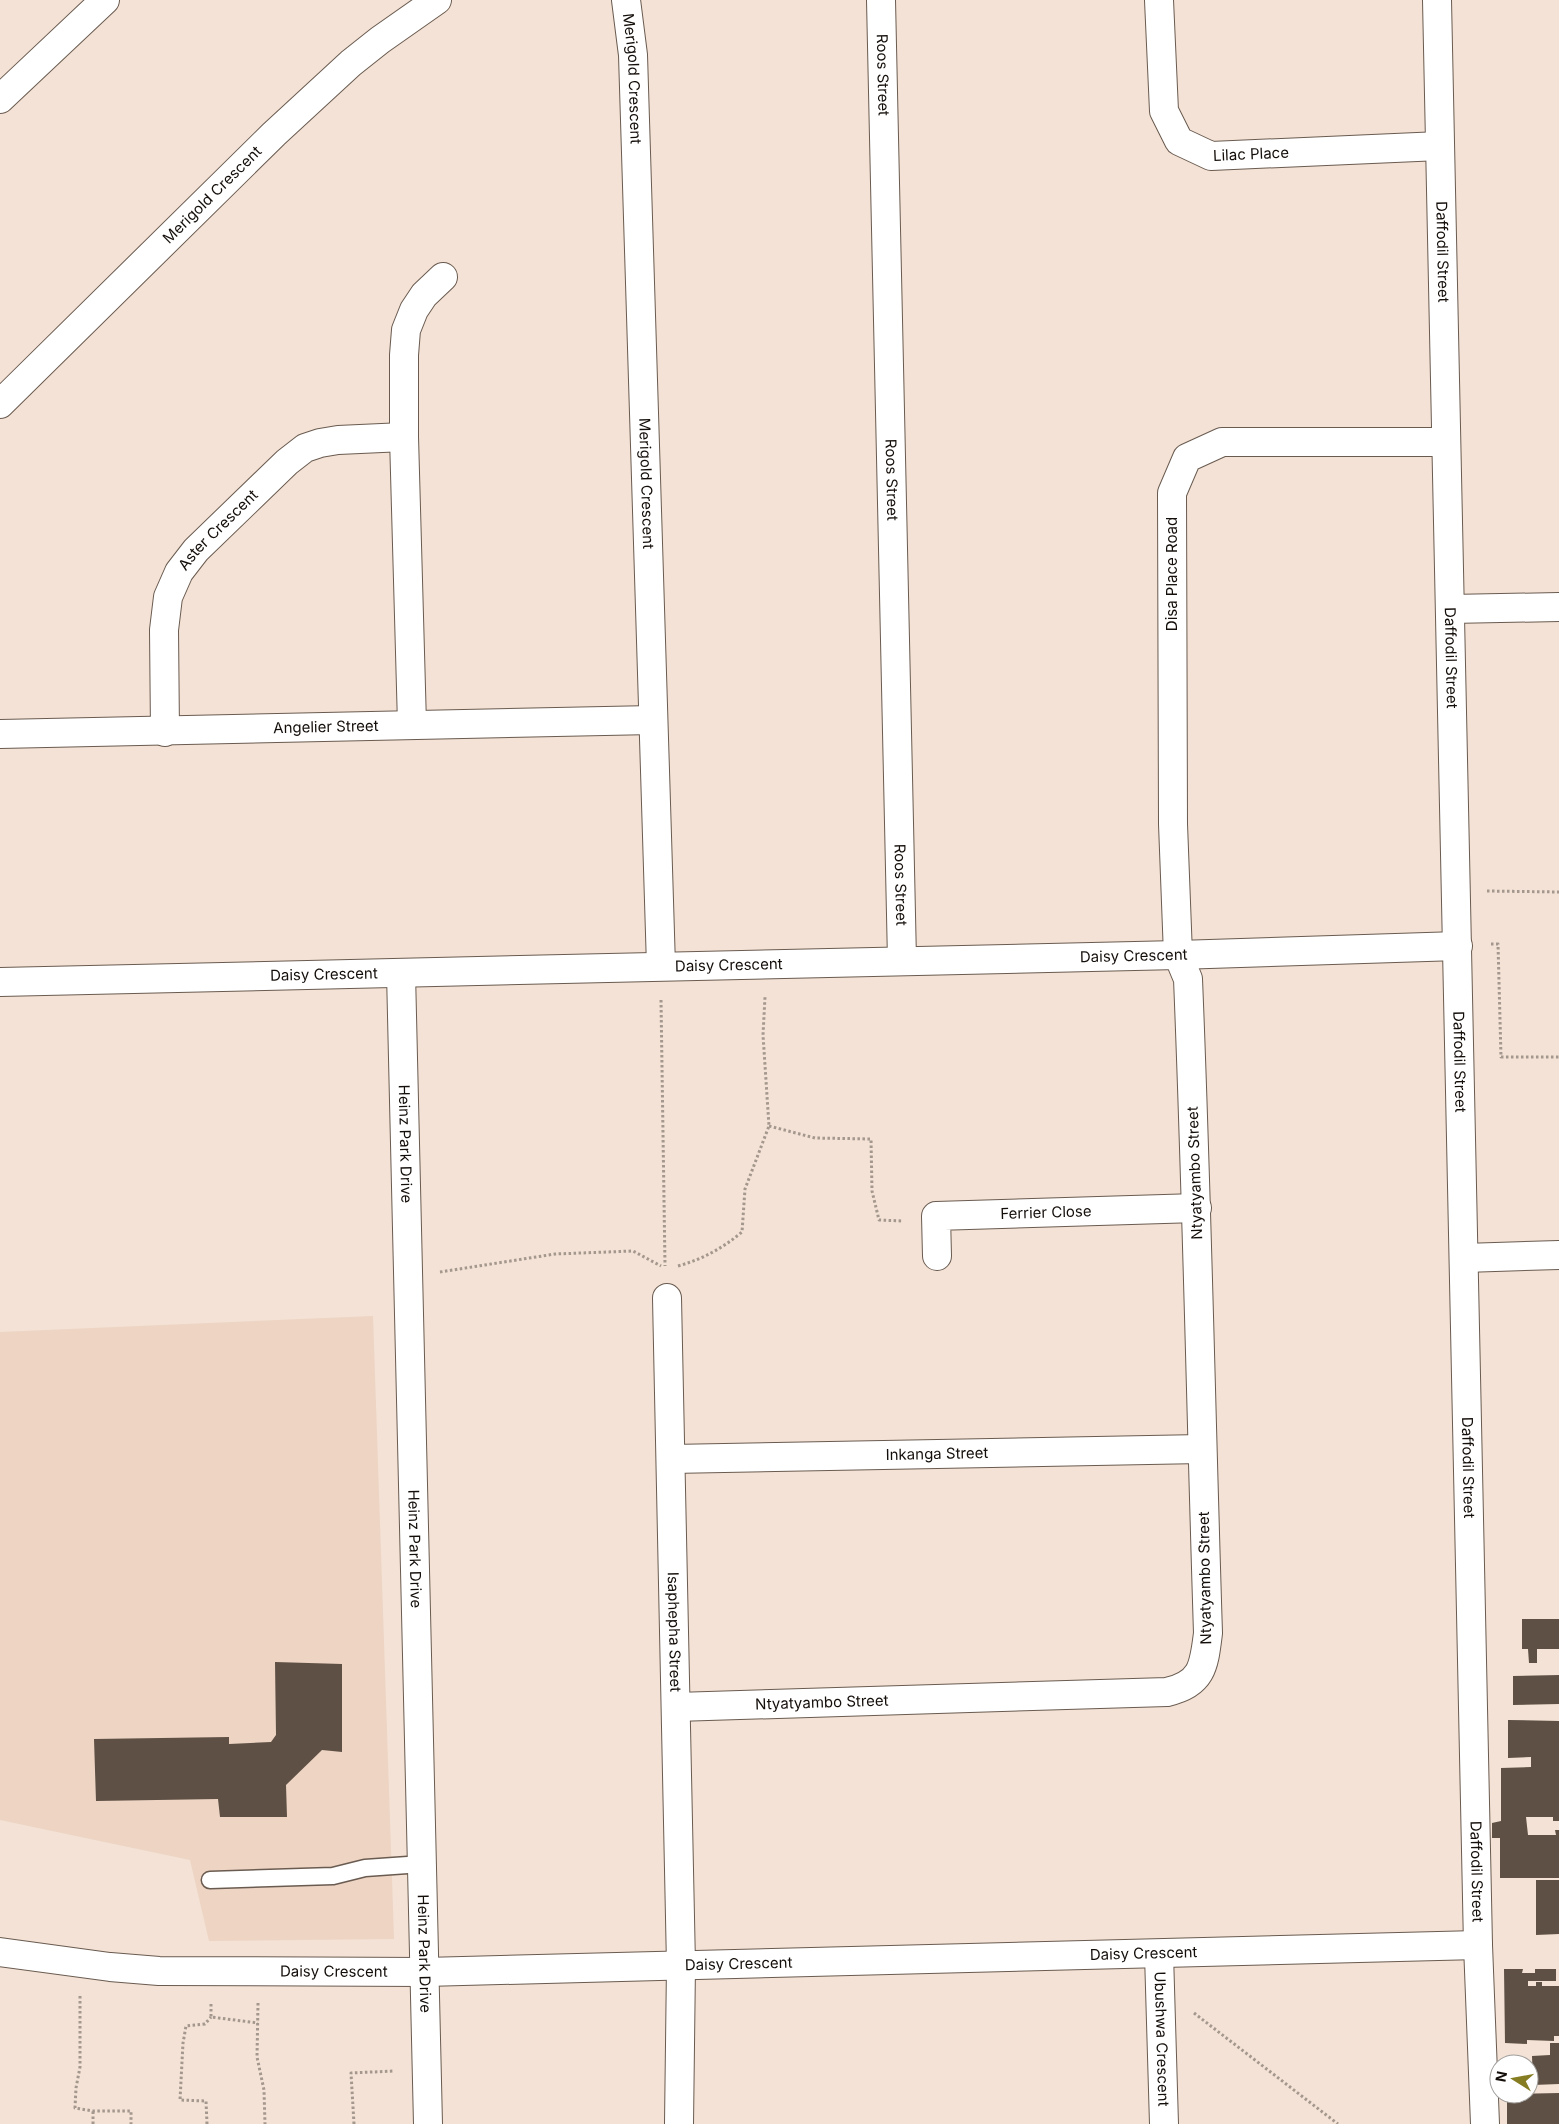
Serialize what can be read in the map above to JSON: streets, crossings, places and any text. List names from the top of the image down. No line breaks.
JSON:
{"streets":{"street":["Roos Street","Merigold Crescent","Lilac Place","Daffodil Street","Aster Crescent","Disa Place Road","Angelier Street","Daisy Crescent","Heinz Park Drive","Ntyatyambo Street","Ferrier Close","Inkanga Street","Isaphepha Street","Ubushwa Crescent"]},"crossings":[["Roos Street","Daisy Crescent"],["Merigold Crescent","Angelier Street"],["Merigold Crescent","Daisy Crescent"],["Lilac Place","Daffodil Street"],["Daffodil Street","Disa Place Road"],["Daffodil Street","Daisy Crescent"],["Aster Crescent","Angelier Street"],["Disa Place Road","Daisy Crescent"],["Disa Place Road","Ntyatyambo Street"],["Daisy Crescent","Heinz Park Drive"],["Daisy Crescent","Ntyatyambo Street"],["Daisy Crescent","Isaphepha Street"],["Daisy Crescent","Ubushwa Crescent"],["Ntyatyambo Street","Ferrier Close"],["Ntyatyambo Street","Inkanga Street"],["Ntyatyambo Street","Isaphepha Street"],["Inkanga Street","Isaphepha Street"]],"north":"left"}
